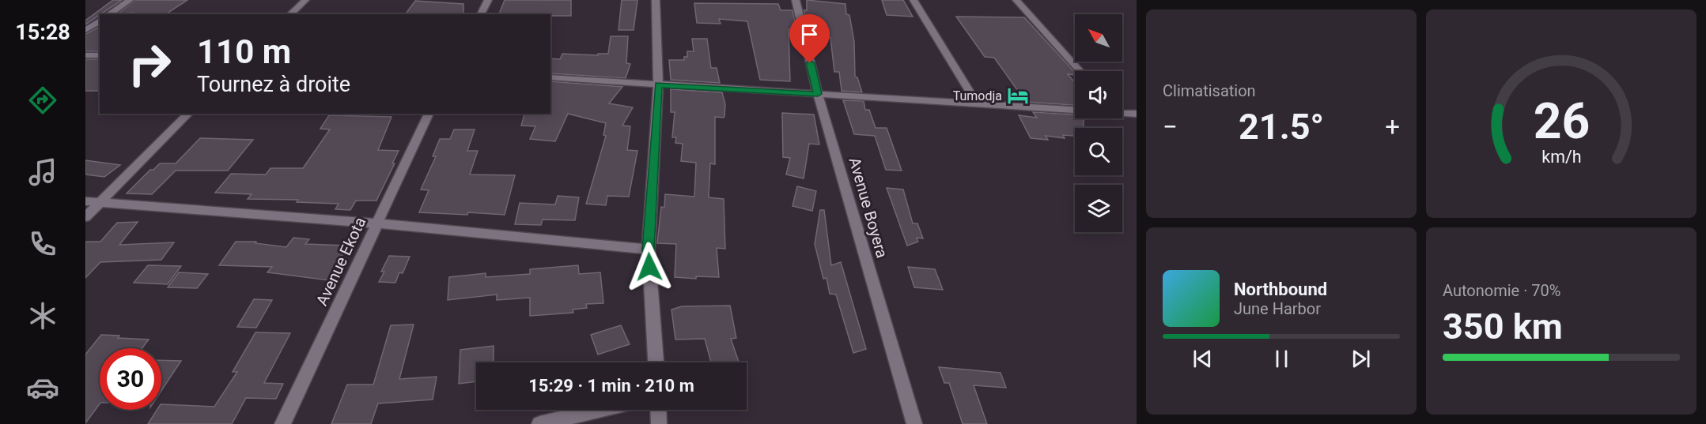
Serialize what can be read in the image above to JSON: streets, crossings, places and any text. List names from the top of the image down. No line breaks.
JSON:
{"streets":{"street":["Avenue Boyera","Avenue Ekota"]},"places":{"hotel":["Tumodja"]},"north":"top left","page":{"tabs":"15:28","tile":["Climatisation",["Autonomie · 70%","350 km"]],"turn":["110 m","Tournez à droite"],"heat":["−","21.5°","+"],"song":["Northbound","June Harbor"],"limit":"30","trip":"15:29 · 1 min · 210 m","gauge":["26","km/h"]}}
